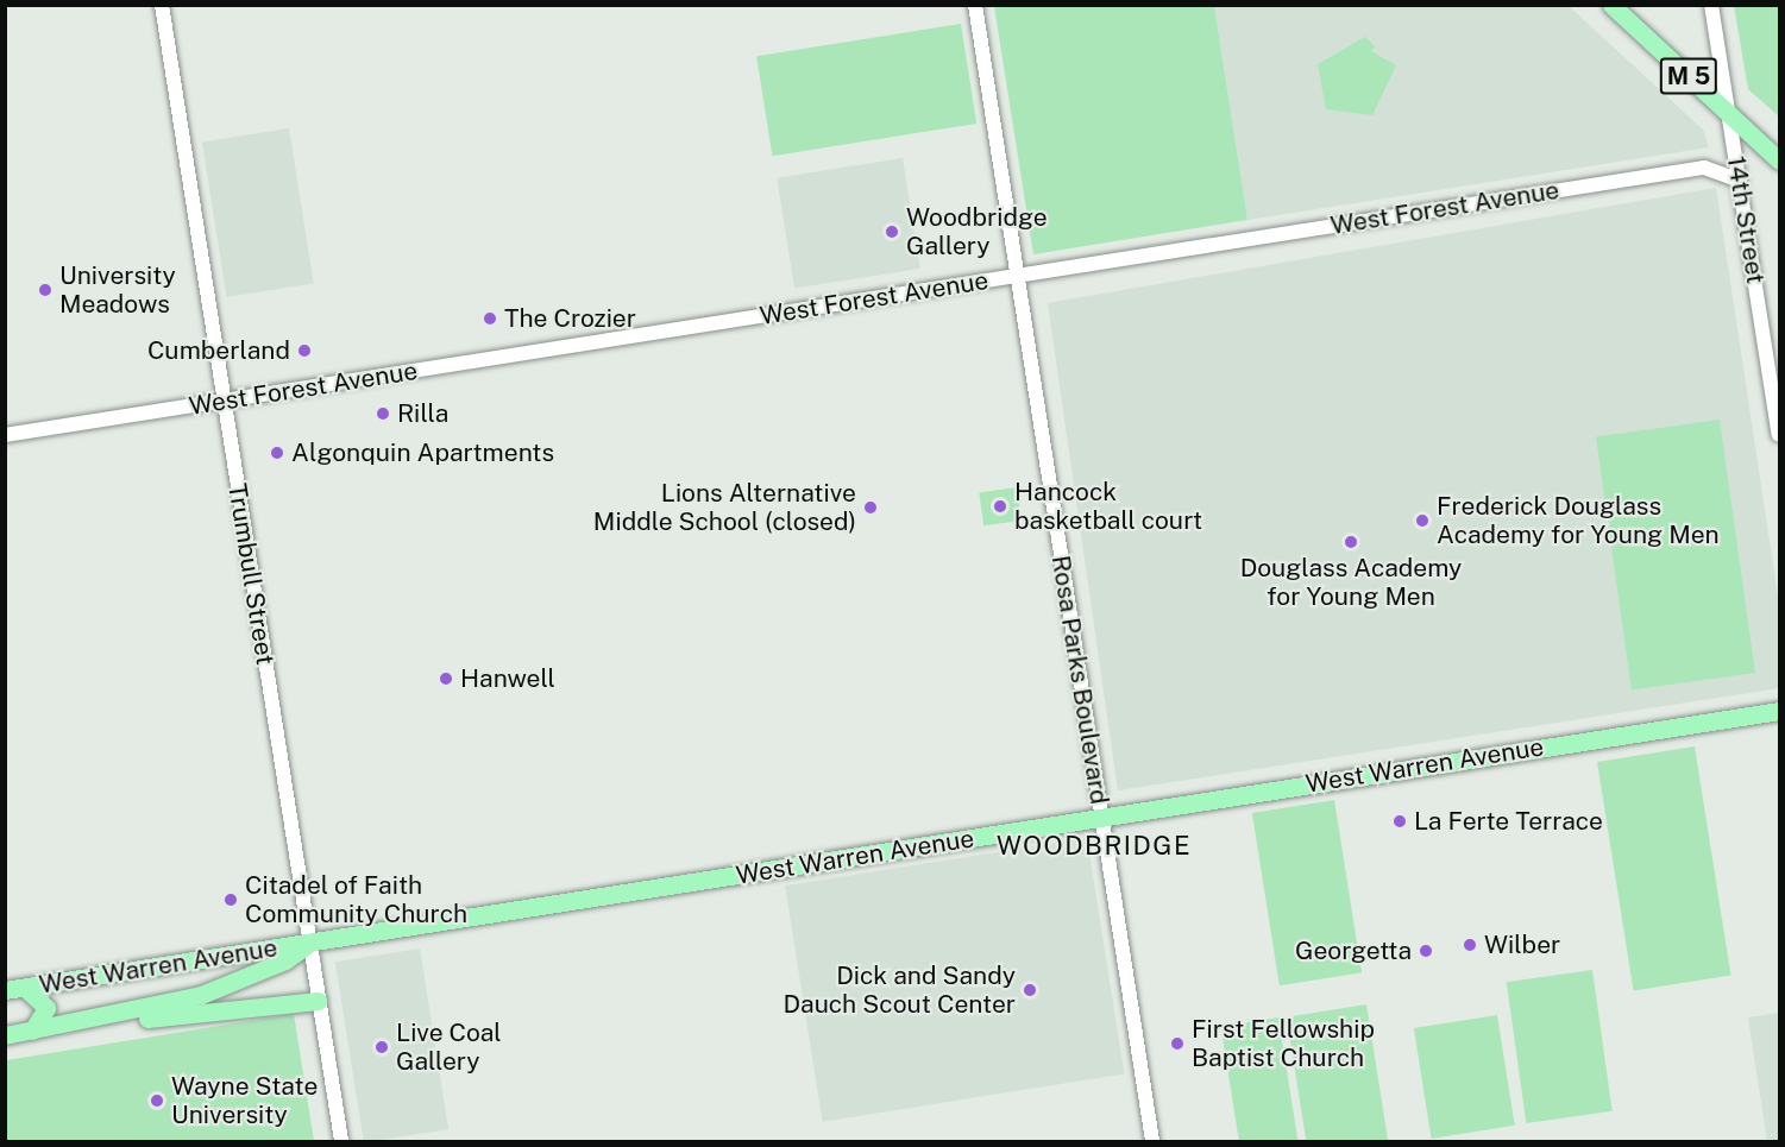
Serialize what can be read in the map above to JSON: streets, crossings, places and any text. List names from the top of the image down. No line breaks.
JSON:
{"streets":{"main road":["M 5","West Warren Avenue"],"street":["West Forest Avenue","14th Street","Trumbull Street","Rosa Parks Boulevard"]},"crossings":[["M 5","14th Street"],["West Forest Avenue","14th Street"],["West Forest Avenue","Trumbull Street"],["West Forest Avenue","Rosa Parks Boulevard"],["Trumbull Street","West Warren Avenue"],["Rosa Parks Boulevard","West Warren Avenue"]],"districts":["WOODBRIDGE"],"places":["Woodbridge Gallery","University Meadows","The Crozier","Cumberland","Rilla","Algonquin Apartments","Hancock basketball court","Lions Alternative Middle School (closed)","Frederick Douglass Academy for Young Men","Douglass Academy for Young Men","Hanwell","La Ferte Terrace","Citadel of Faith Community Church","Wilber","Georgetta","Dick and Sandy Dauch Scout Center","First Fellowship Baptist Church","Live Coal Gallery","Wayne State University"]}
